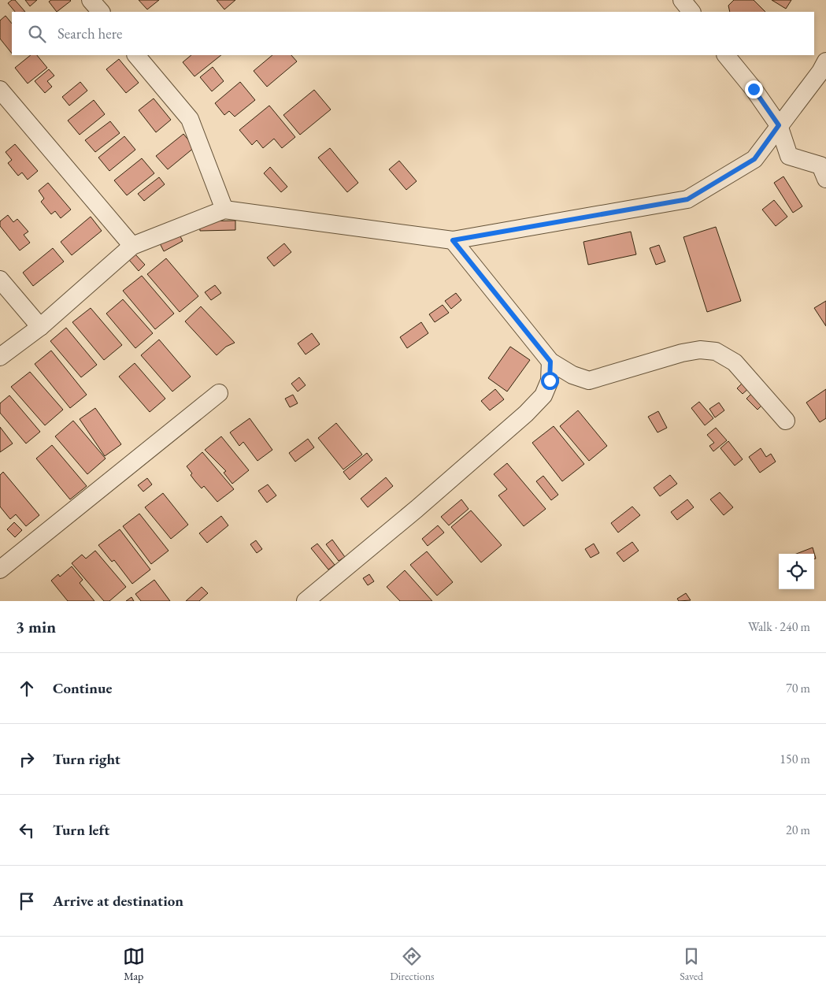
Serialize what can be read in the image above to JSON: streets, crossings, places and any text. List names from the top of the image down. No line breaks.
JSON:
{"page":{"search":"Search here","heading":["3 min","Walk · 240 m"],"list":[["Continue","70 m"],["Turn right","150 m"],["Turn left","20 m"],"Arrive at destination"],"nav":["Map","Directions","Saved"]}}
